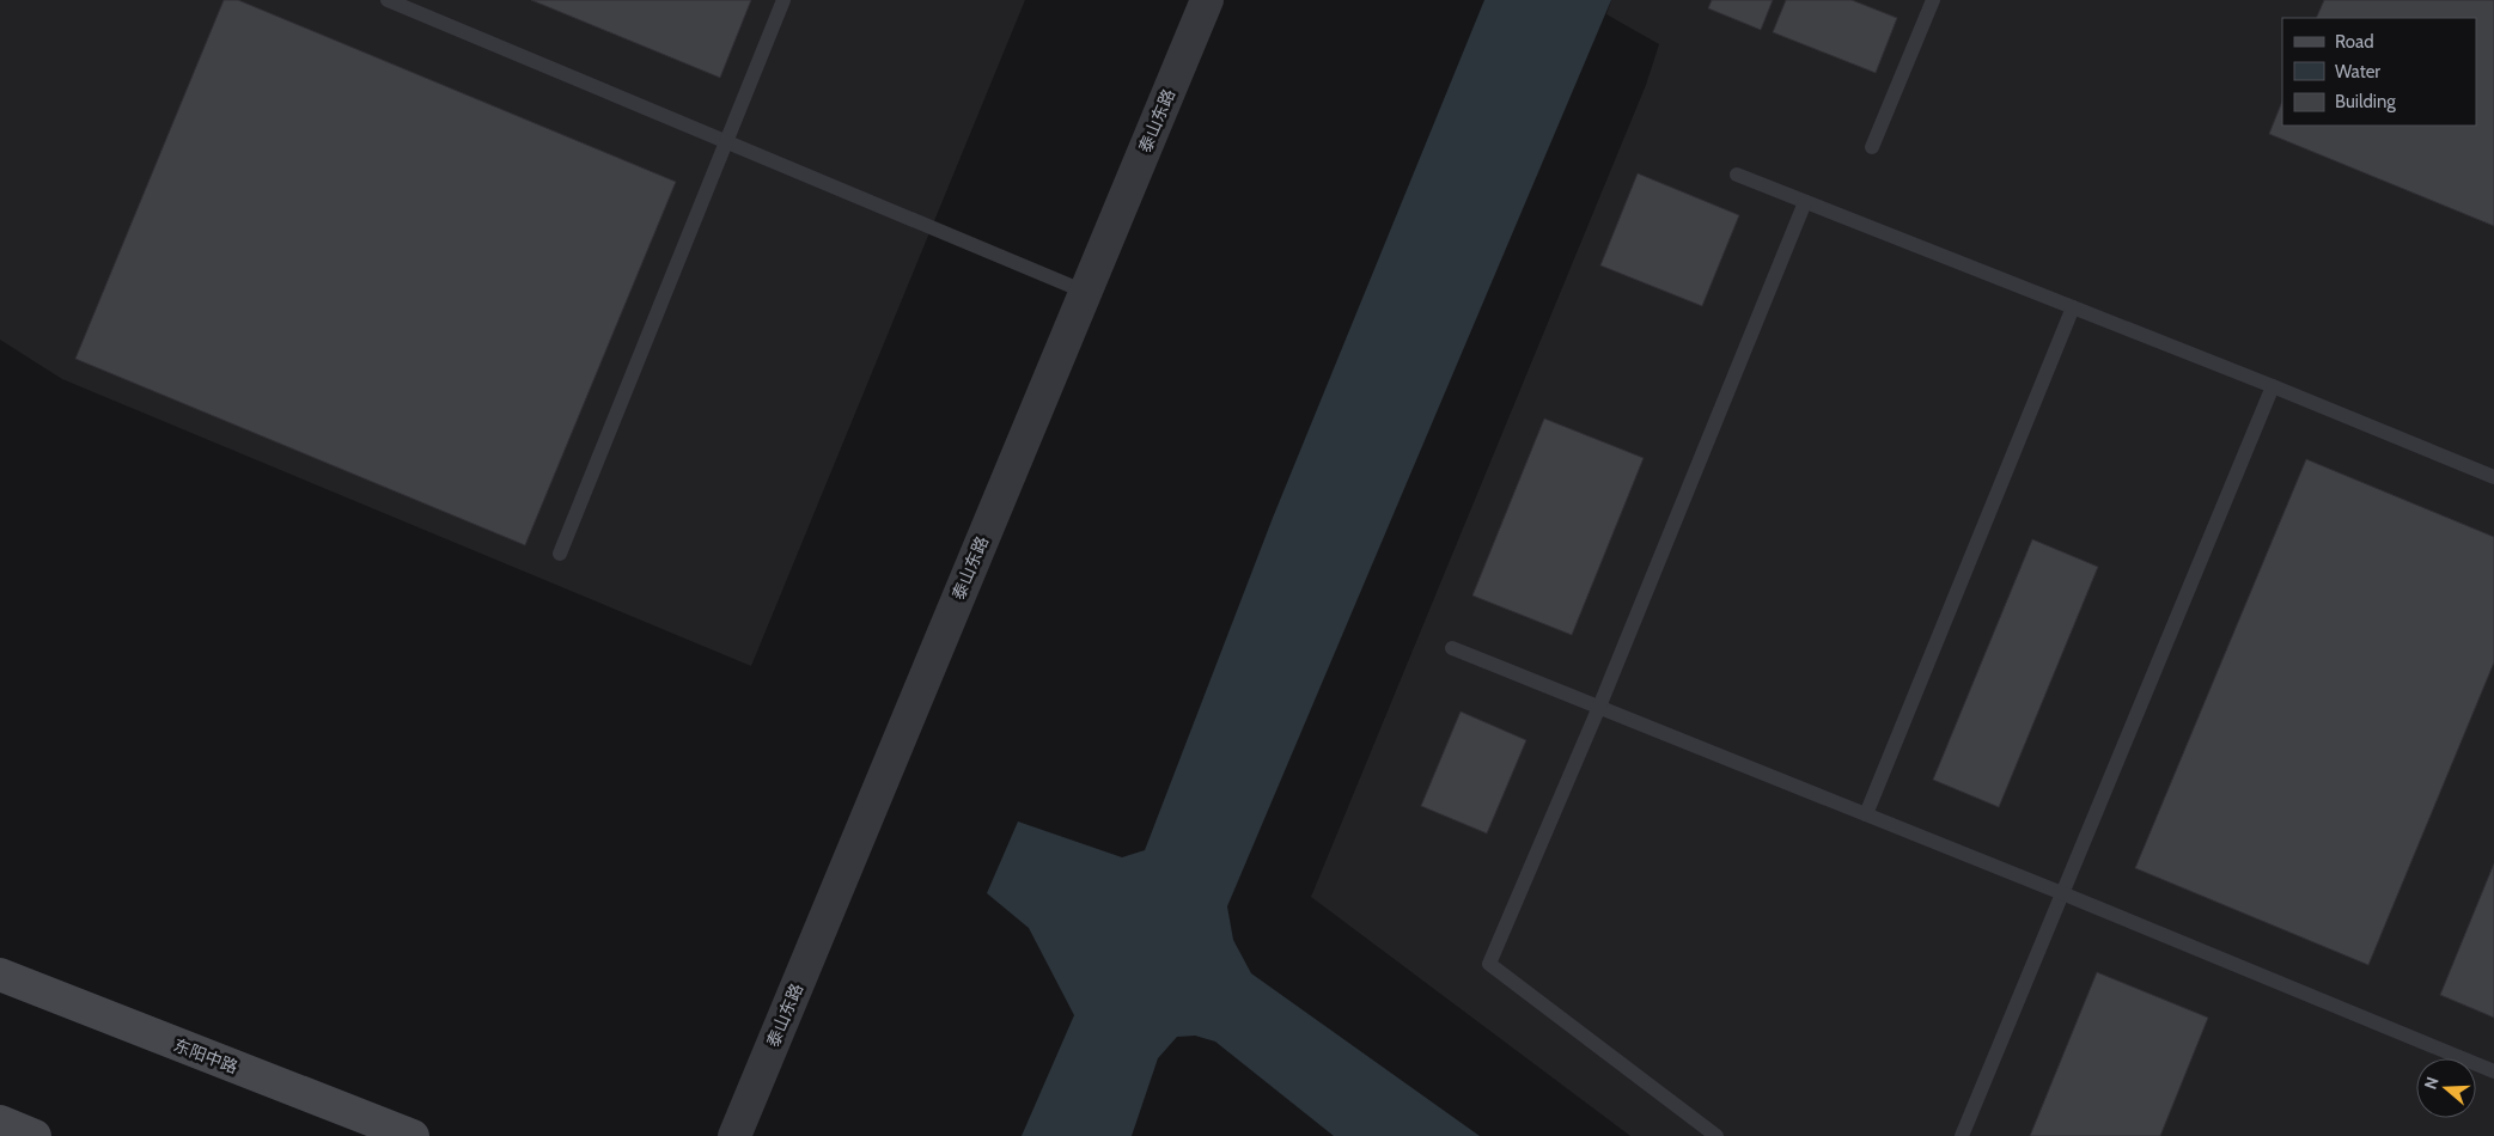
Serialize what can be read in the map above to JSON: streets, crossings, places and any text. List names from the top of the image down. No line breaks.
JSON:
{"streets":{"main road":["东阳中路"],"street":["泰山东路"]},"legend":["Road","Water","Building"],"north":"left"}
